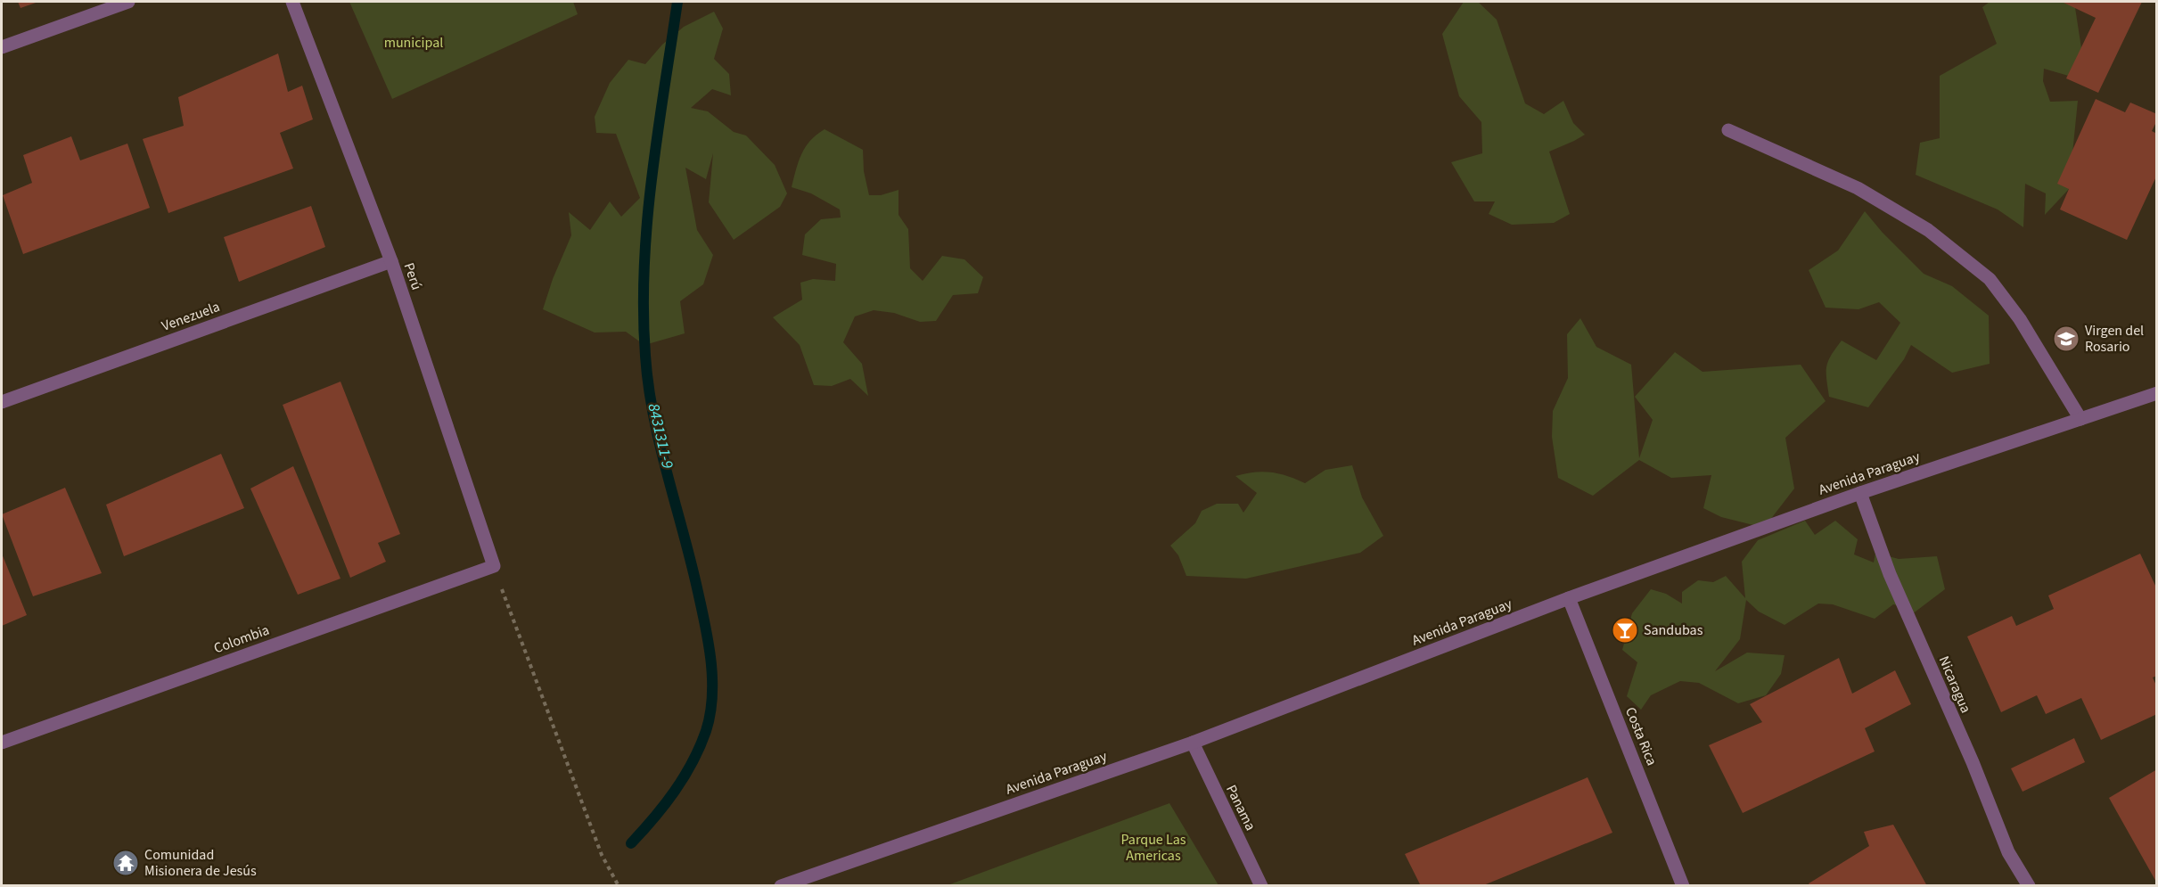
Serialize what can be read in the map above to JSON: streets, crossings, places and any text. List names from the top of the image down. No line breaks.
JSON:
{"streets":{"street":["Perú","Venezuela","Avenida Paraguay","Colombia","Nicaragua","Costa Rica","Panama"]},"crossings":[["Perú","Venezuela"],["Perú","Colombia"],["Avenida Paraguay","Nicaragua"],["Avenida Paraguay","Costa Rica"],["Avenida Paraguay","Panama"]],"water":["8431311-9"],"parks":["municipal","Parque Las Americas"],"places":{"school or university":["Virgen del Rosario"],"bar":["Sandubas"],"temple":["Comunidad Misionera de Jesús"]}}
